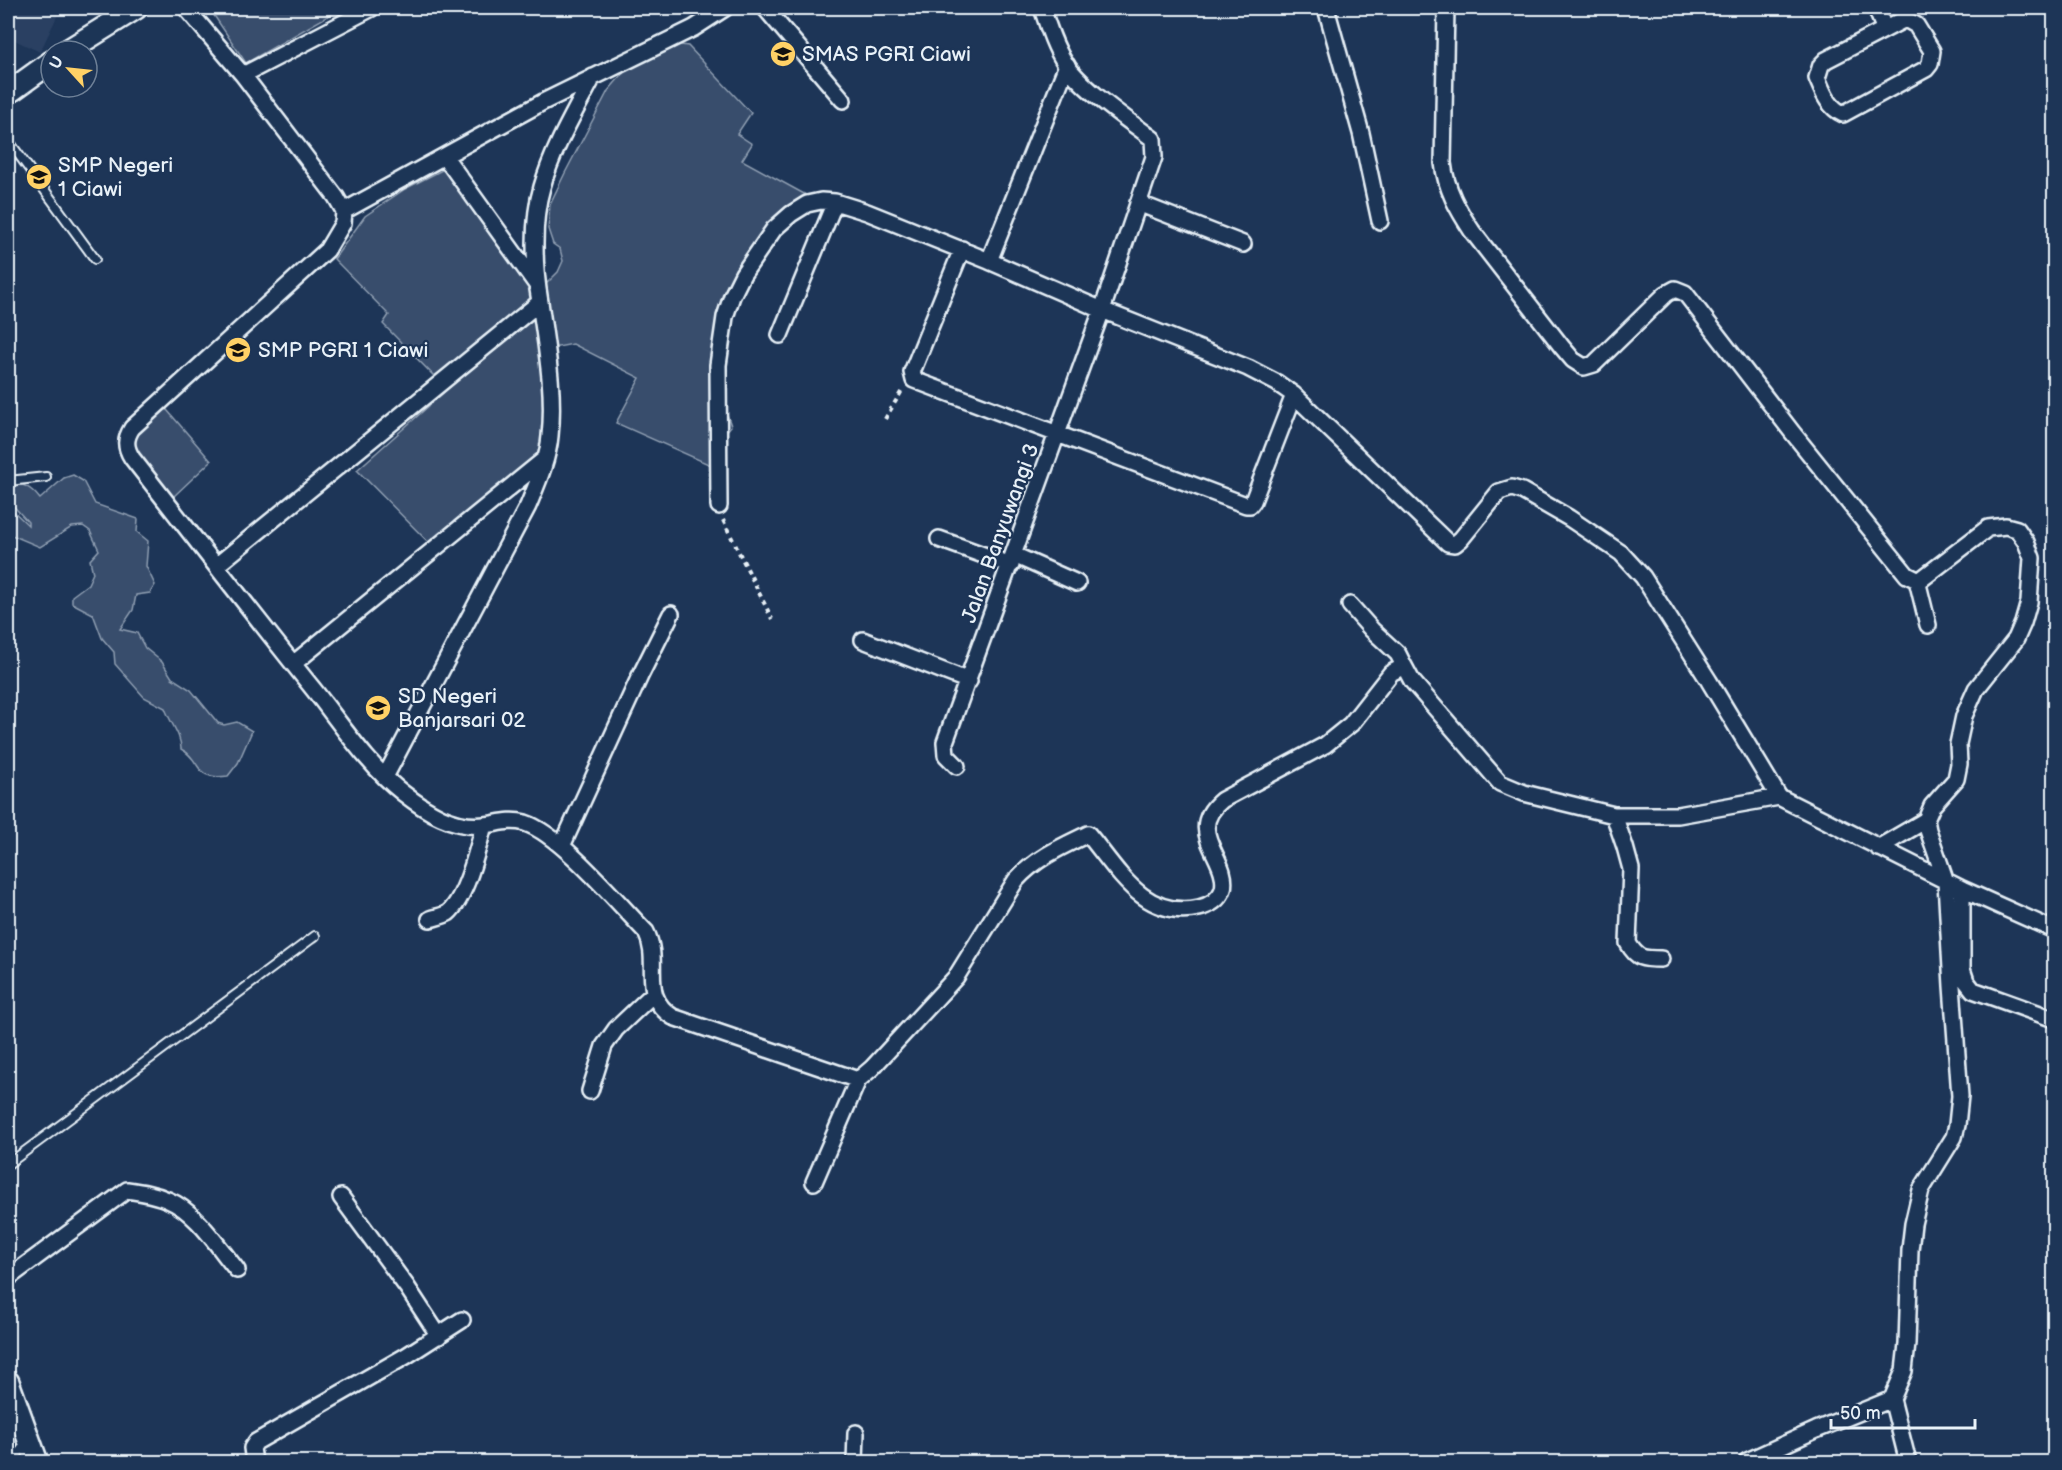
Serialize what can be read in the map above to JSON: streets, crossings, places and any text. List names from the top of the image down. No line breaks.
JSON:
{"streets":{"street":["Jalan Banyuwangi 3"]},"places":{"school or university":["SMAS PGRI Ciawi","SMP Negeri 1 Ciawi","SMP PGRI 1 Ciawi","SD Negeri Banjarsari 02"]},"scale_bar":"50 m","north":"top left"}
